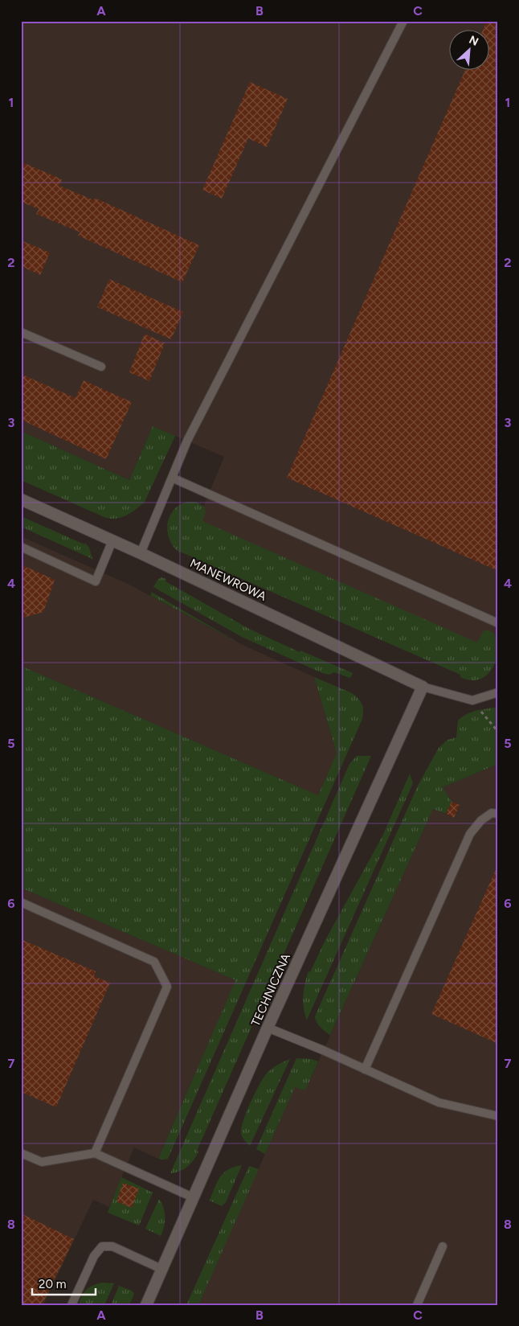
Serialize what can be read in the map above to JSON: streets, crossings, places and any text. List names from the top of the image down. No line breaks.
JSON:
{"streets":{"street":["MANEWROWA","TECHNICZNA"]},"crossings":[["MANEWROWA","TECHNICZNA"]],"scale_bar":"20 m","north":"top right","grid":{"columns":["A","B","C"],"rows":["1","2","3","4","5","6","7","8"]}}
